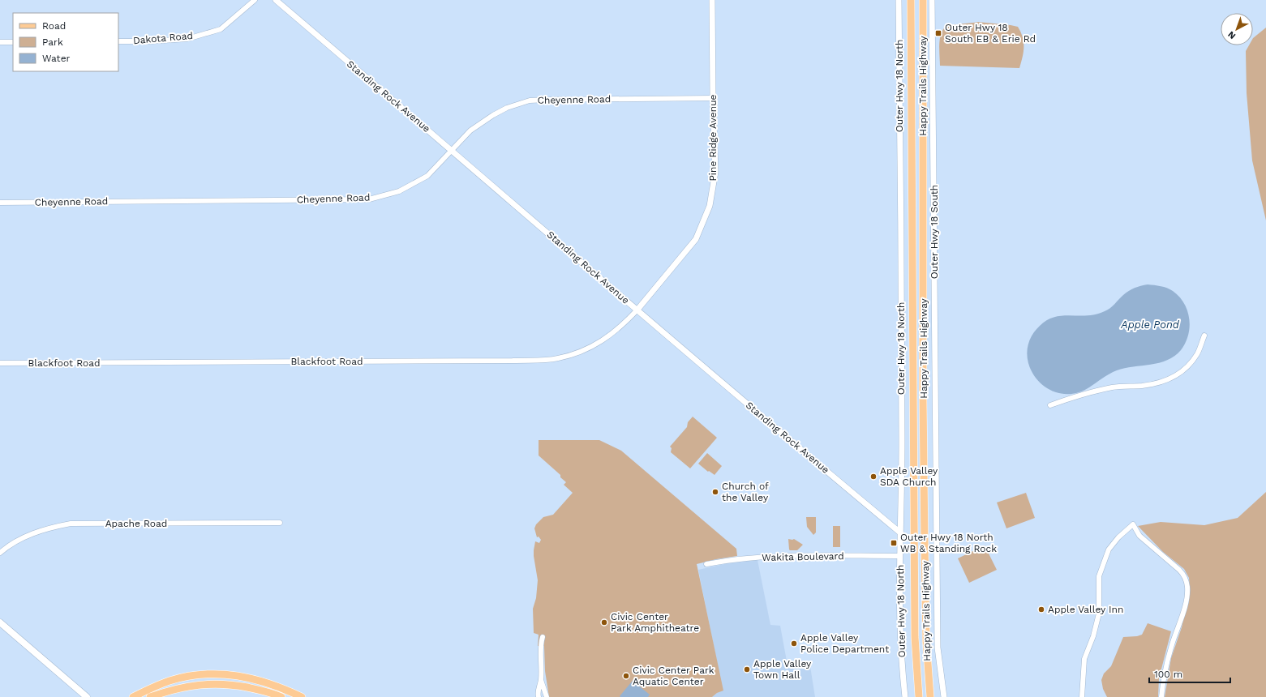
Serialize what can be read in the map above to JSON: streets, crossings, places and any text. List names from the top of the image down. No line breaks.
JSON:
{"streets":{"main road":["Happy Trails Highway"],"street":["Dakota Road","Outer Hwy 18 North","Standing Rock Avenue","Cheyenne Road","Pine Ridge Avenue","Outer Hwy 18 South","Blackfoot Road","Apache Road","Wakita Boulevard"]},"crossings":[["Outer Hwy 18 North","Standing Rock Avenue"],["Outer Hwy 18 North","Wakita Boulevard"],["Standing Rock Avenue","Cheyenne Road"],["Standing Rock Avenue","Pine Ridge Avenue"],["Standing Rock Avenue","Blackfoot Road"],["Cheyenne Road","Pine Ridge Avenue"],["Pine Ridge Avenue","Blackfoot Road"]],"water":["Apple Pond"],"places":{"transit":["Outer Hwy 18 South EB & Erie Rd","Outer Hwy 18 North WB & Standing Rock"],"other":["Apple Valley SDA Church","Church of the Valley","Apple Valley Inn","Civic Center Park Amphitheatre","Apple Valley Police Department","Apple Valley Town Hall","Civic Center Park Aquatic Center"]},"legend":["Road","Park","Water"],"scale_bar":"100 m","north":"bottom left"}
